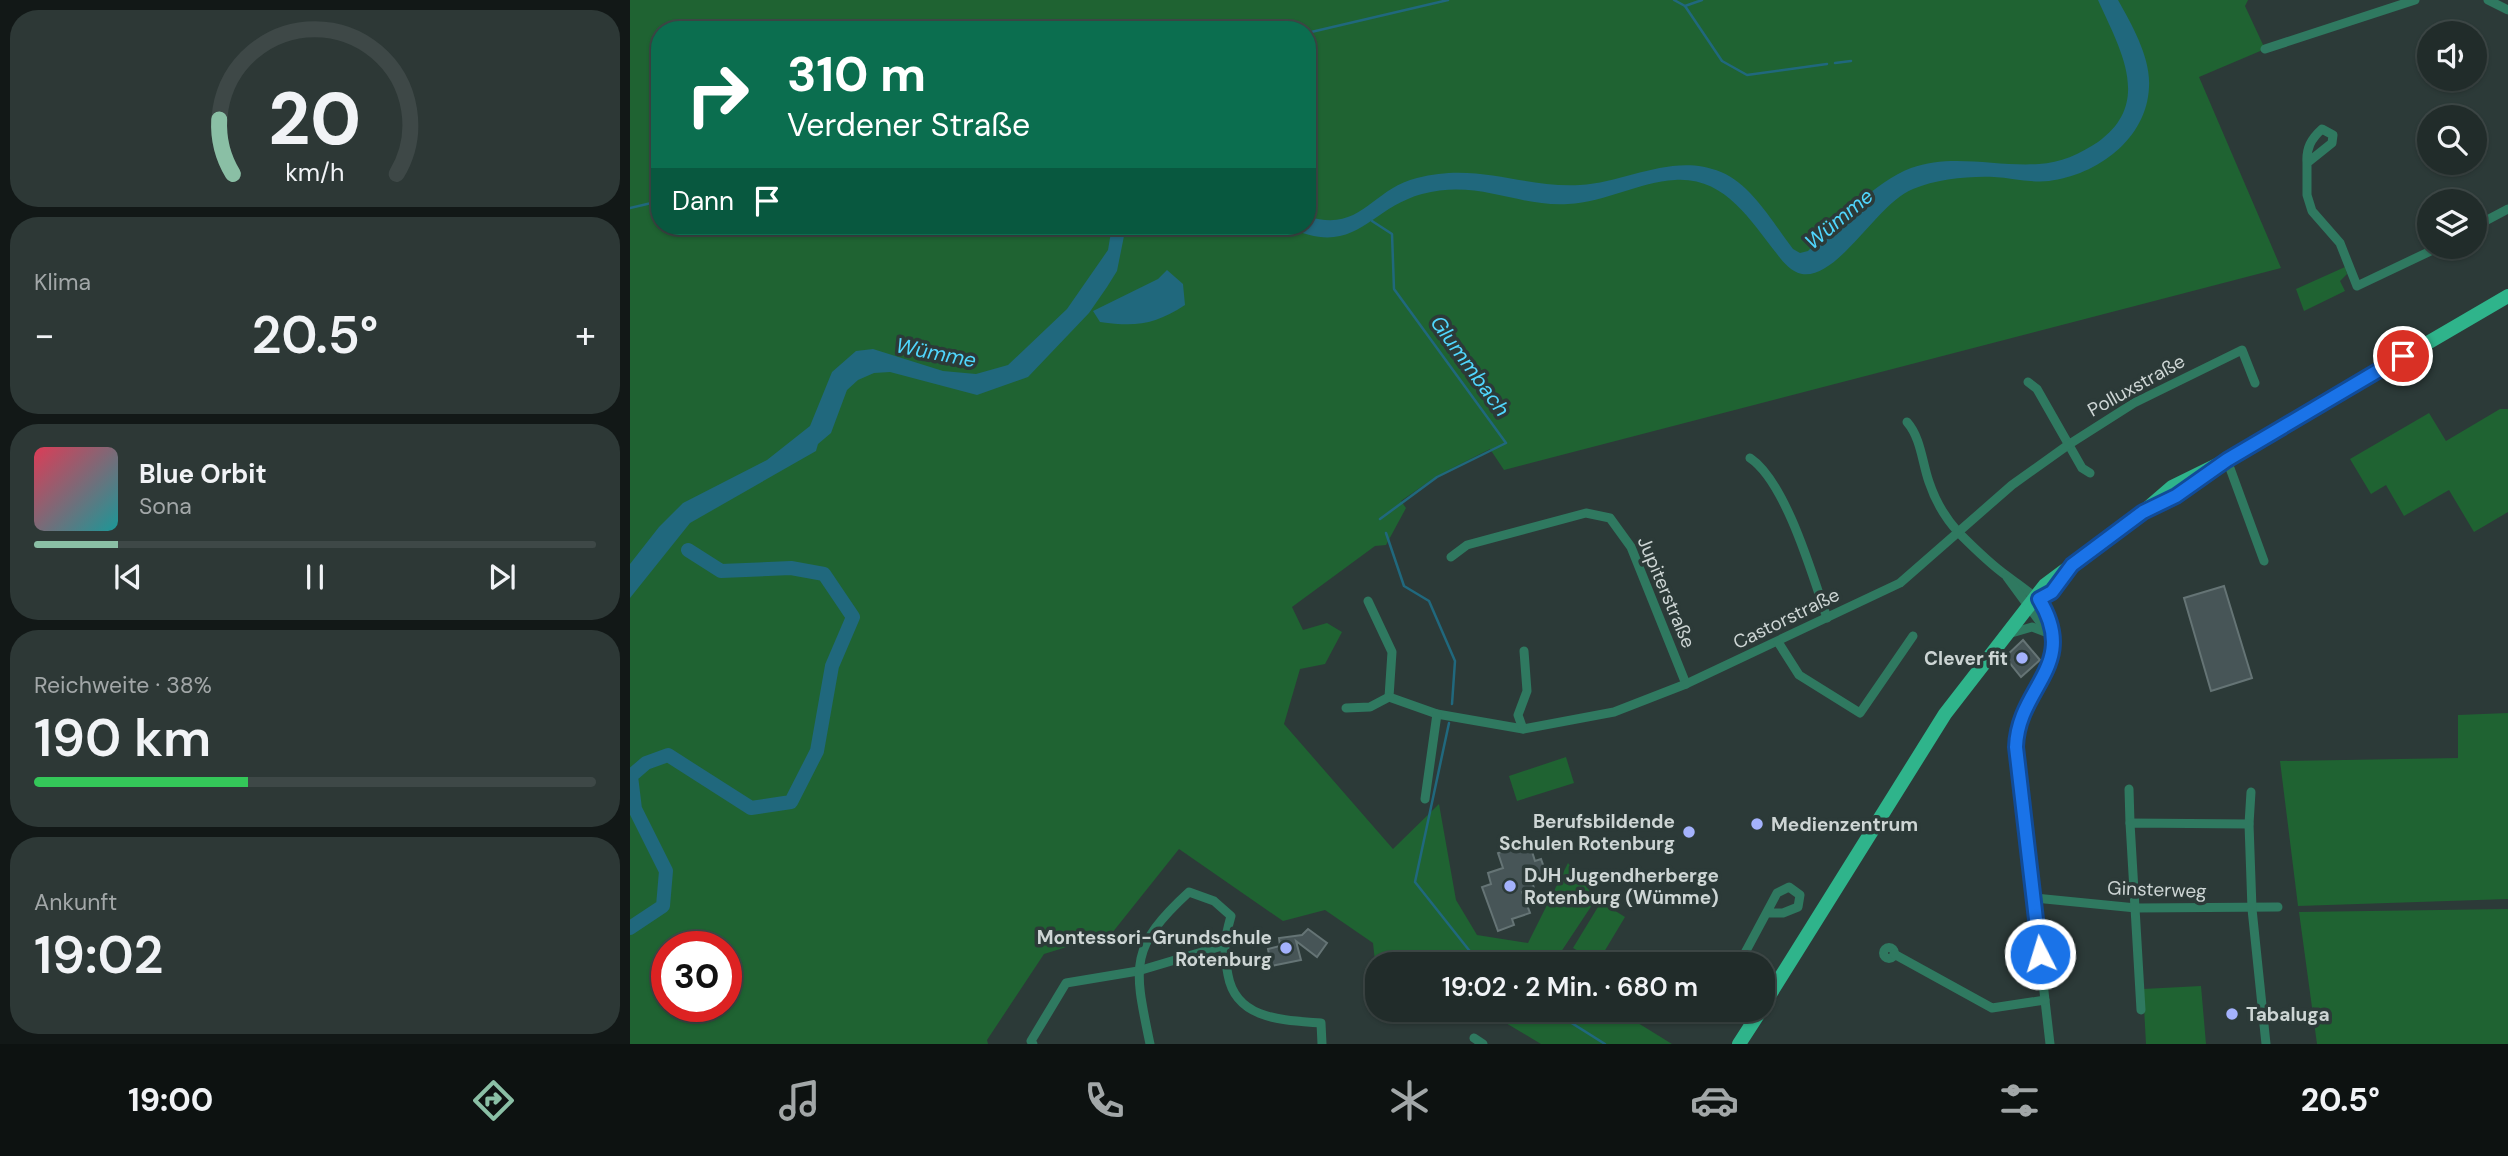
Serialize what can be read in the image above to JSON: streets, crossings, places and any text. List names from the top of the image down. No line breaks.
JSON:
{"streets":{"street":["Polluxstraße","Jupiterstraße","Castorstraße","Ginsterweg"]},"crossings":[["Polluxstraße","Castorstraße"],["Jupiterstraße","Castorstraße"]],"water":["Wümme","Glummbach"],"places":["Clever fit","Medienzentrum","Berufsbildende Schulen Rotenburg","DJH Jugendherberge Rotenburg (Wümme)","Montessori-Grundschule Rotenburg","Tabaluga"],"page":{"turn":["310 m","Verdener Straße"],"then":"Dann","tile":["Klima",["Reichweite · 38%","190 km"],["Ankunft","19:02"]],"heat":["−","20.5°","+"],"song":["Blue Orbit","Sona"],"limit":"30","trip":"19:02 · 2 Min. · 680 m","tabs":["19:00","20.5°"],"gauge":["20","km/h"]}}
